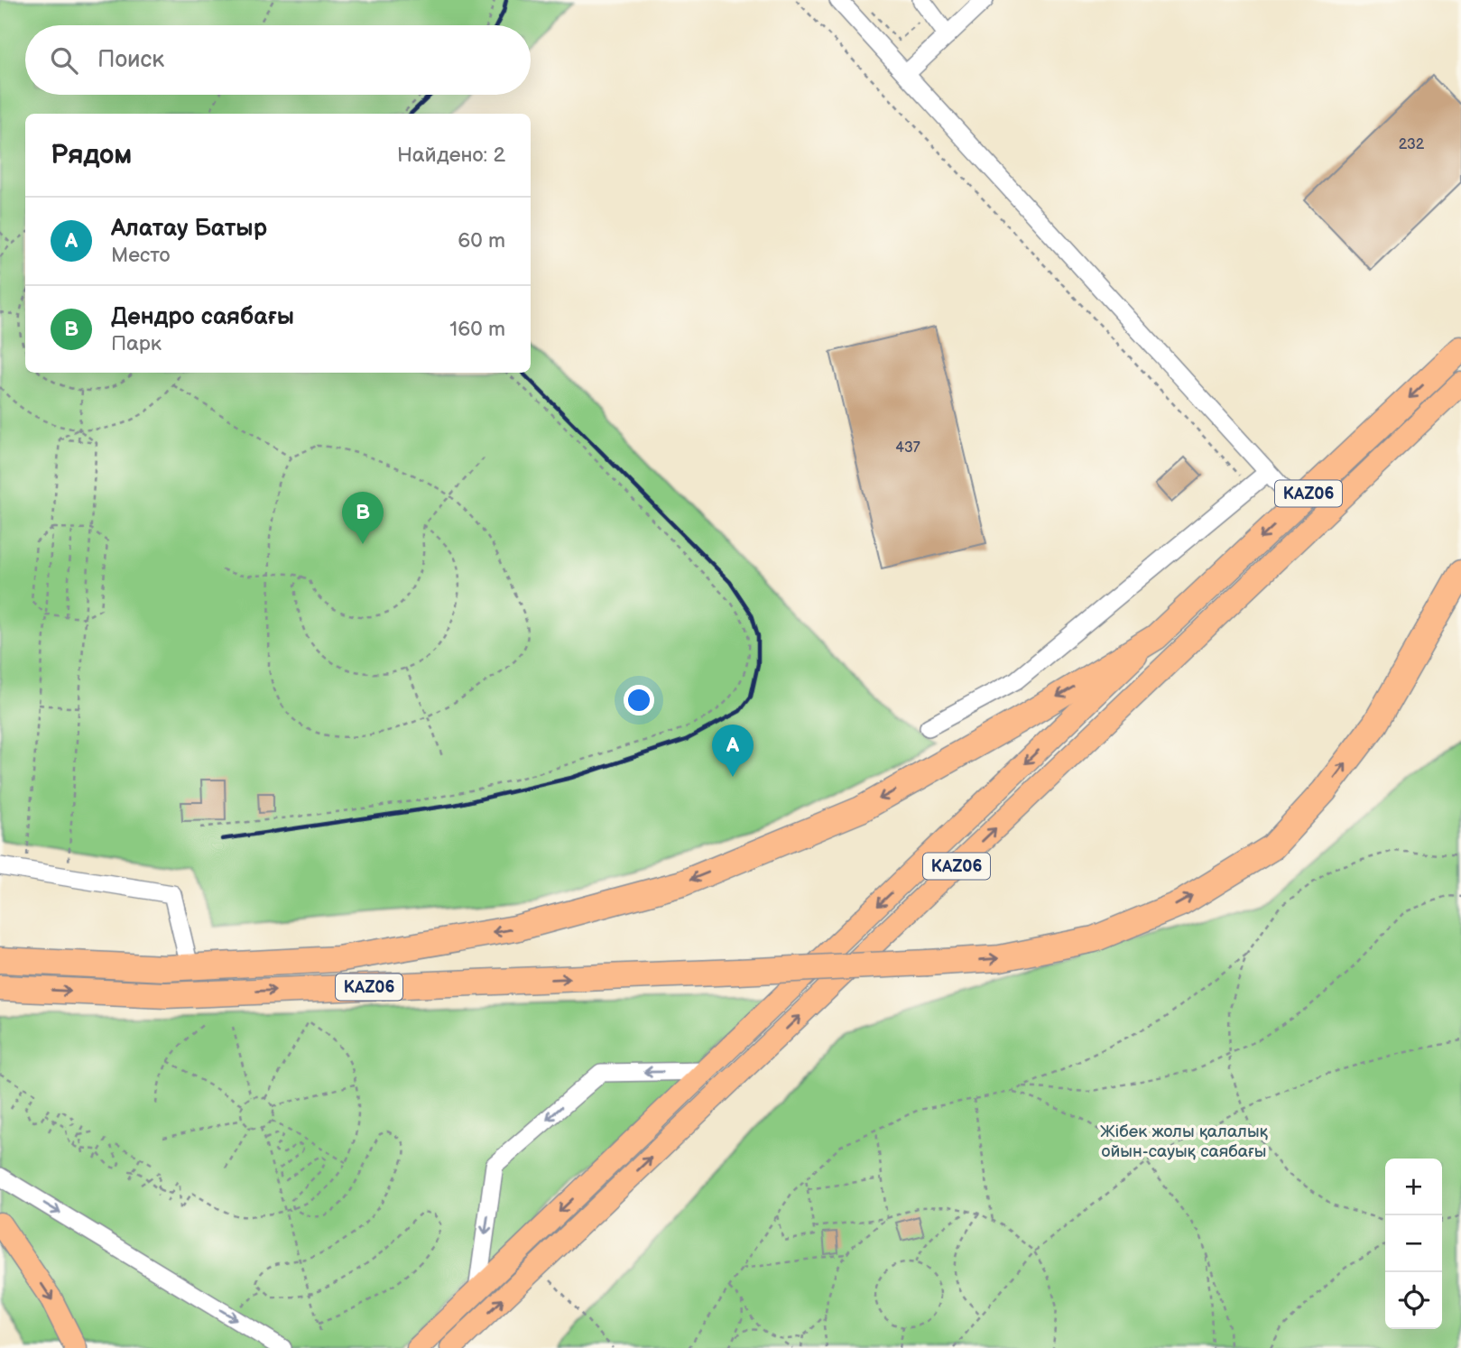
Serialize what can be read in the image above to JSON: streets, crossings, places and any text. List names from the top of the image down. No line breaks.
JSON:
{"streets":{"highway":["KАZ06"]},"parks":["Жібек жолы қалалық ойын-сауық саябағы"],"house_numbers":["232","437"],"page":{"search":"Поиск","heading":["Рядом","Найдено: 2"],"list":[{"mark":"A","name":"Алатау Батыр","note":"Место","value":"60 m"},{"mark":"B","name":"Дендро саябағы","note":"Парк","value":"160 m"}],"pins":["B","A"],"map_buttons":["+","−"]}}
